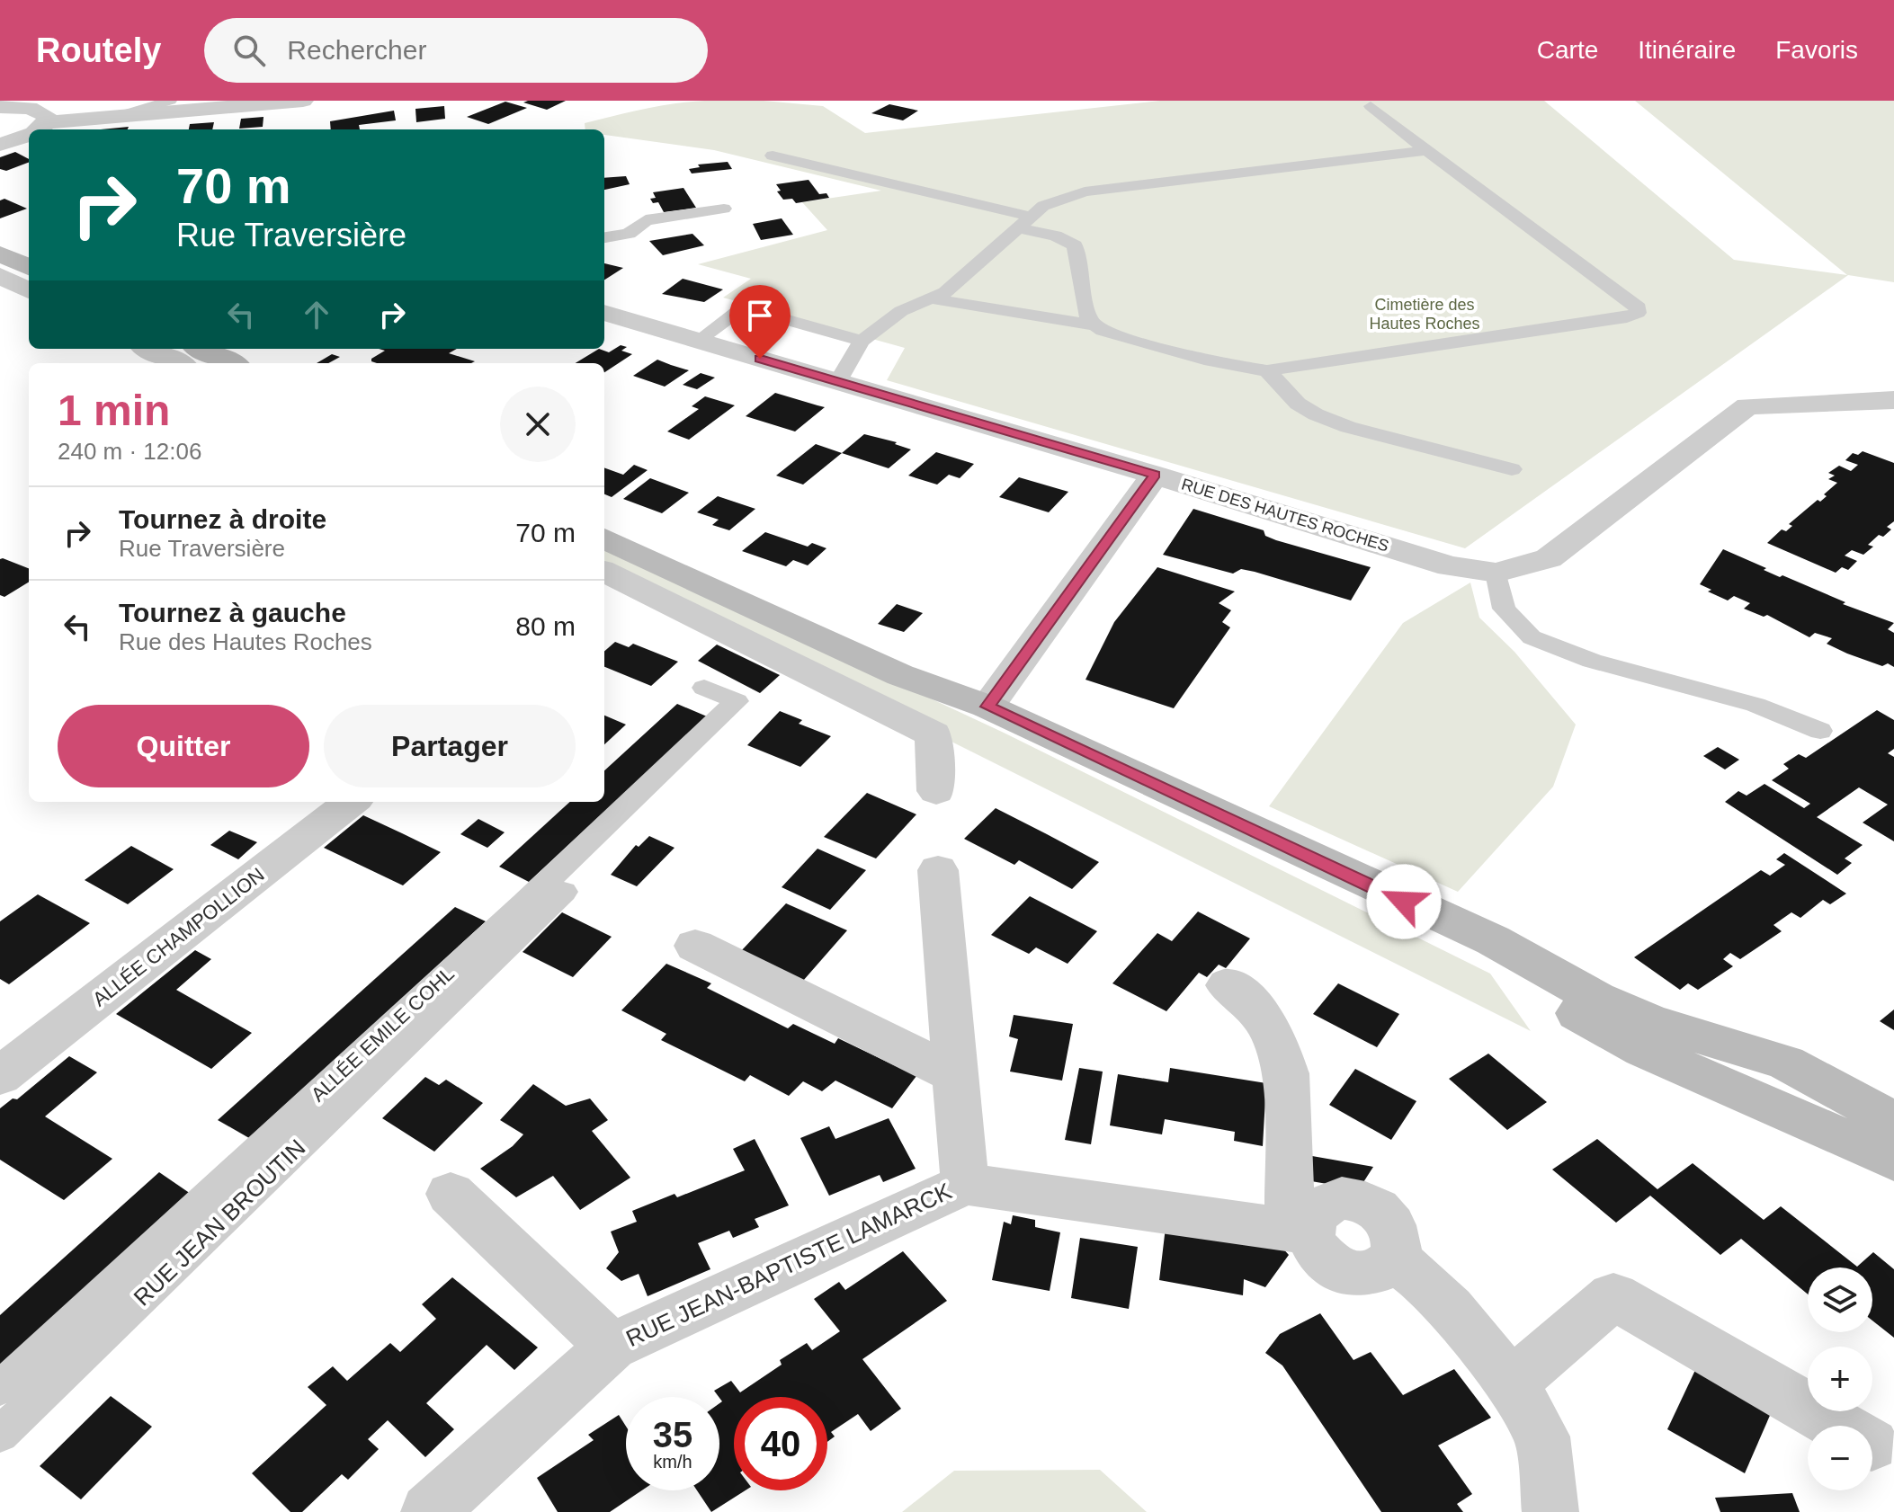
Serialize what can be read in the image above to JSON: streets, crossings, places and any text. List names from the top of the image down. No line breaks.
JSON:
{"streets":{"street":["RUE DES HAUTES ROCHES","ALLÉE CHAMPOLLION","RUE JEAN-BAPTISTE LAMARCK"],"lane":["ALLÉE EMILE COHL","RUE JEAN BROUTIN"]},"parks":["Cimetière des Hautes Roches"],"page":{"header":"Routely","search":"Rechercher","nav":["Carte","Itinéraire","Favoris"],"turn":["70 m","Rue Traversière"],"heading":["1 min","240 m · 12:06"],"list":[{"name":"Tournez à droite","note":"Rue Traversière","value":"70 m"},{"name":"Tournez à gauche","note":"Rue des Hautes Roches","value":"80 m"}],"buttons":["Quitter","Partager"],"map_buttons":["+","−"],"speed":"35 km/h","limit":"40"}}
